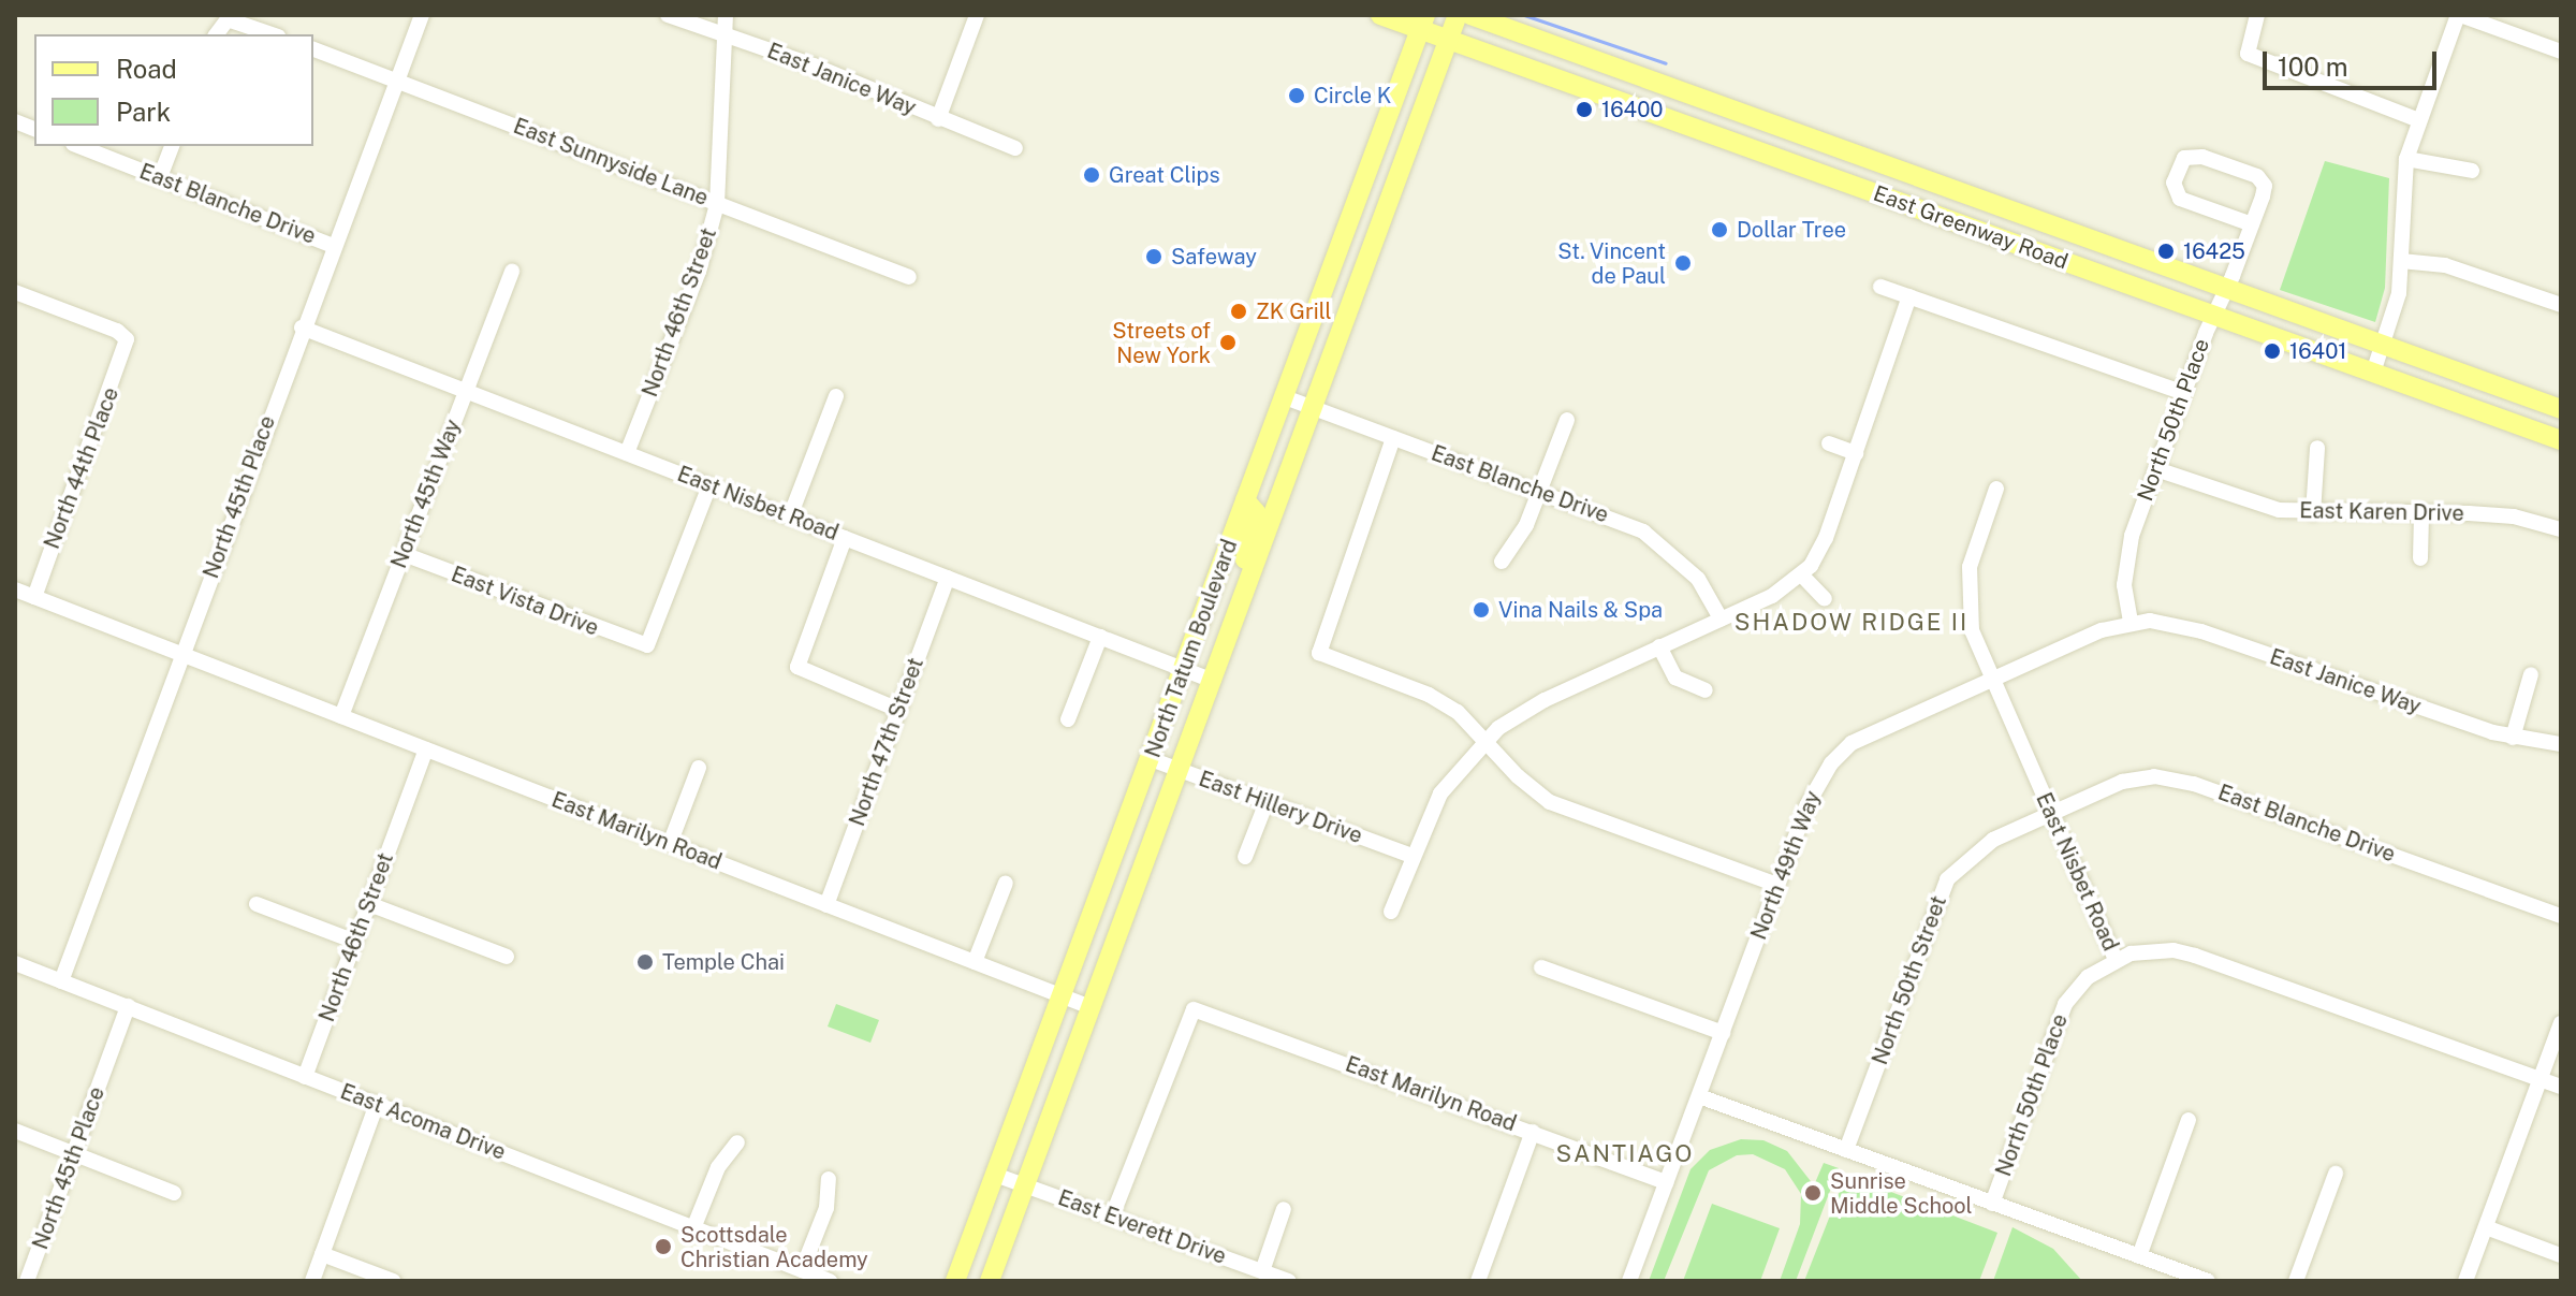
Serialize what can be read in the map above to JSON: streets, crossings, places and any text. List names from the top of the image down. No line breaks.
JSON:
{"streets":{"main road":["East Greenway Road","North Tatum Boulevard"],"street":["East Janice Way","East Sunnyside Lane","East Blanche Drive","North 46th Street","North 50th Place","North 44th Place","North 45th Way","North 45th Place","East Nisbet Road","East Karen Drive","East Vista Drive","North 47th Street","East Hillery Drive","East Marilyn Road","North 49th Way","North 50th Street","East Acoma Drive","East Everett Drive"]},"crossings":[["East Janice Way","North 46th Street"],["East Janice Way","North 50th Place"],["East Janice Way","North 49th Way"],["East Sunnyside Lane","North 46th Street"],["East Sunnyside Lane","North 45th Place"],["East Blanche Drive","North 45th Place"],["East Blanche Drive","East Nisbet Road"],["East Blanche Drive","North Tatum Boulevard"],["East Blanche Drive","North 50th Street"],["East Greenway Road","North 50th Place"],["East Greenway Road","North Tatum Boulevard"],["North 46th Street","East Nisbet Road"],["North 46th Street","East Marilyn Road"],["North 46th Street","East Acoma Drive"],["North 50th Place","East Nisbet Road"],["North 50th Place","East Karen Drive"],["North 50th Place","North 49th Way"],["North 44th Place","East Marilyn Road"],["North 45th Way","East Nisbet Road"],["North 45th Way","East Vista Drive"],["North 45th Way","East Marilyn Road"],["North 45th Place","East Nisbet Road"],["North 45th Place","East Marilyn Road"],["North 45th Place","East Acoma Drive"],["East Nisbet Road","East Vista Drive"],["East Nisbet Road","North Tatum Boulevard"],["East Nisbet Road","North 47th Street"],["East Nisbet Road","North 49th Way"],["East Nisbet Road","North 50th Street"],["North Tatum Boulevard","East Hillery Drive"],["North Tatum Boulevard","East Marilyn Road"],["North Tatum Boulevard","East Everett Drive"],["North 47th Street","East Marilyn Road"],["East Marilyn Road","North 49th Way"],["East Marilyn Road","East Everett Drive"]],"districts":["SHADOW RIDGE II","SANTIAGO"],"places":["Circle K","16400","Great Clips","Dollar Tree","16425","Safeway","St. Vincent de Paul","ZK Grill","Streets of New York","16401","Vina Nails & Spa","Temple Chai","Sunrise Middle School","Scottsdale Christian Academy"],"legend":["Road","Park"],"scale_bar":"100 m"}
